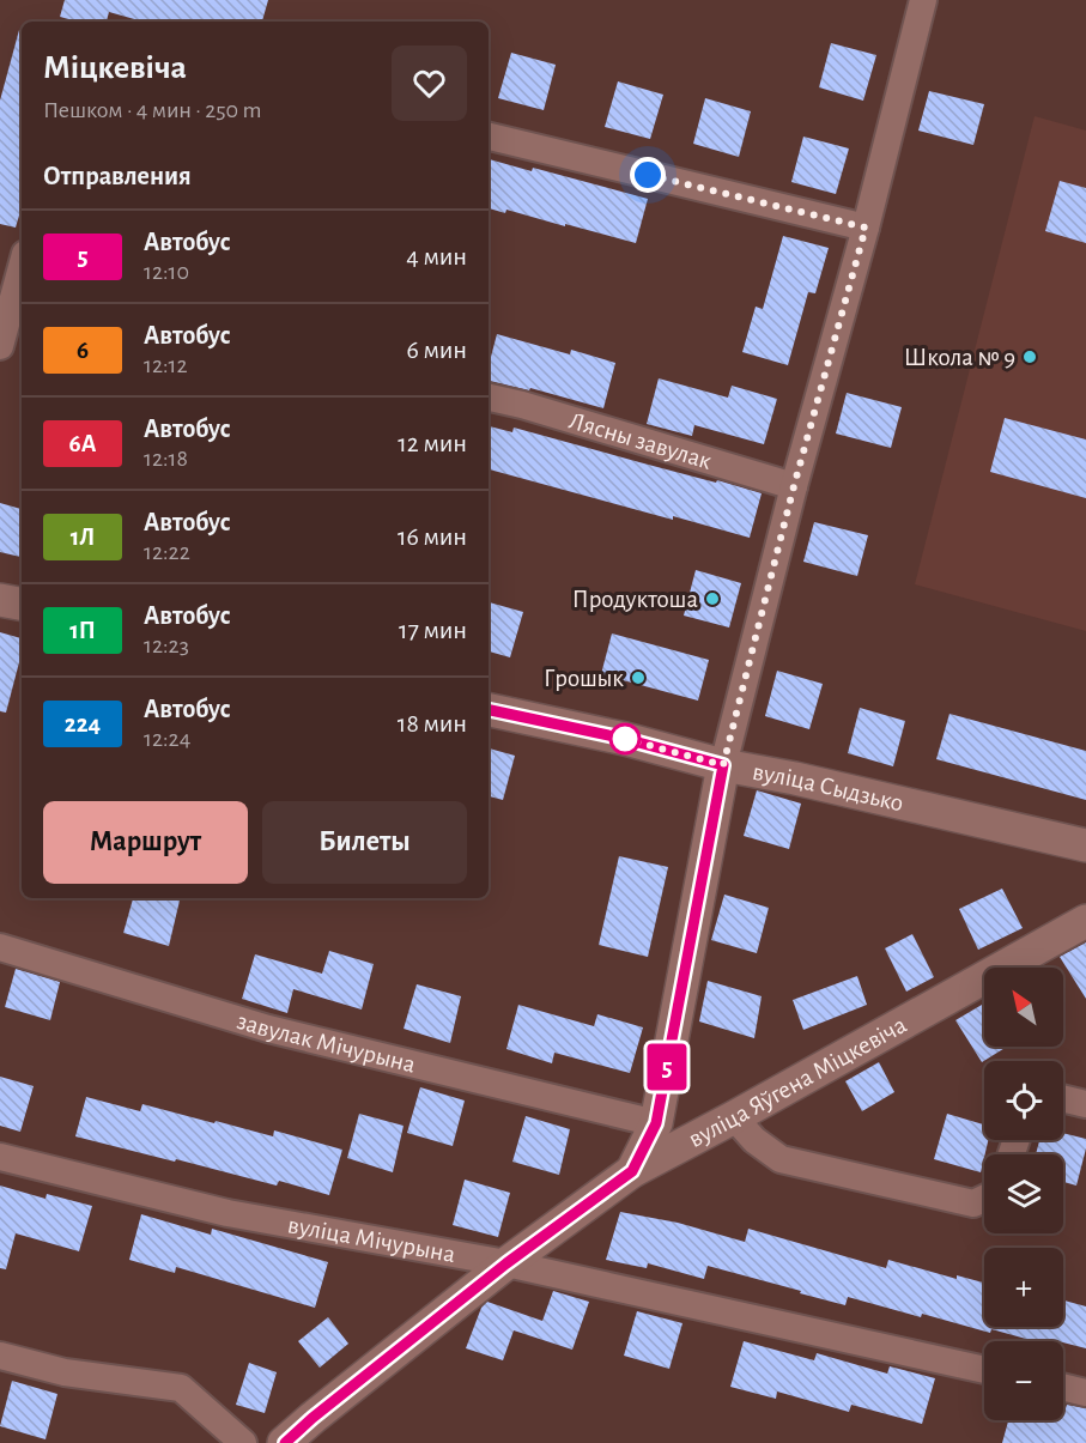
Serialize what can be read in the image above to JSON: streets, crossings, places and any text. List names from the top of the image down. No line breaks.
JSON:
{"streets":{"street":["Лясны завулак","вуліца Сыдзько","завулак Мічурына","вуліца Яўгена Міцкевіча","вуліца Мічурына"]},"crossings":[["вуліца Яўгена Міцкевіча","вуліца Мічурына"]],"places":["Школа № 9","Продуктоша","Грошык"],"lines":["bus line 5"],"north":"top left","page":{"on_map":"5","heading":[["Міцкевіча","Пешком · 4 мин · 250 m"],"Отправления"],"list":[{"mark":"5","name":"Автобус","note":"12:10","value":"4 мин"},{"mark":"6","name":"Автобус","note":"12:12","value":"6 мин"},{"mark":"6А","name":"Автобус","note":"12:18","value":"12 мин"},{"mark":"1Л","name":"Автобус","note":"12:22","value":"16 мин"},{"mark":"1П","name":"Автобус","note":"12:23","value":"17 мин"},{"mark":"224","name":"Автобус","note":"12:24","value":"18 мин"}],"buttons":["Маршрут","Билеты"],"map_buttons":["+","−"]}}
